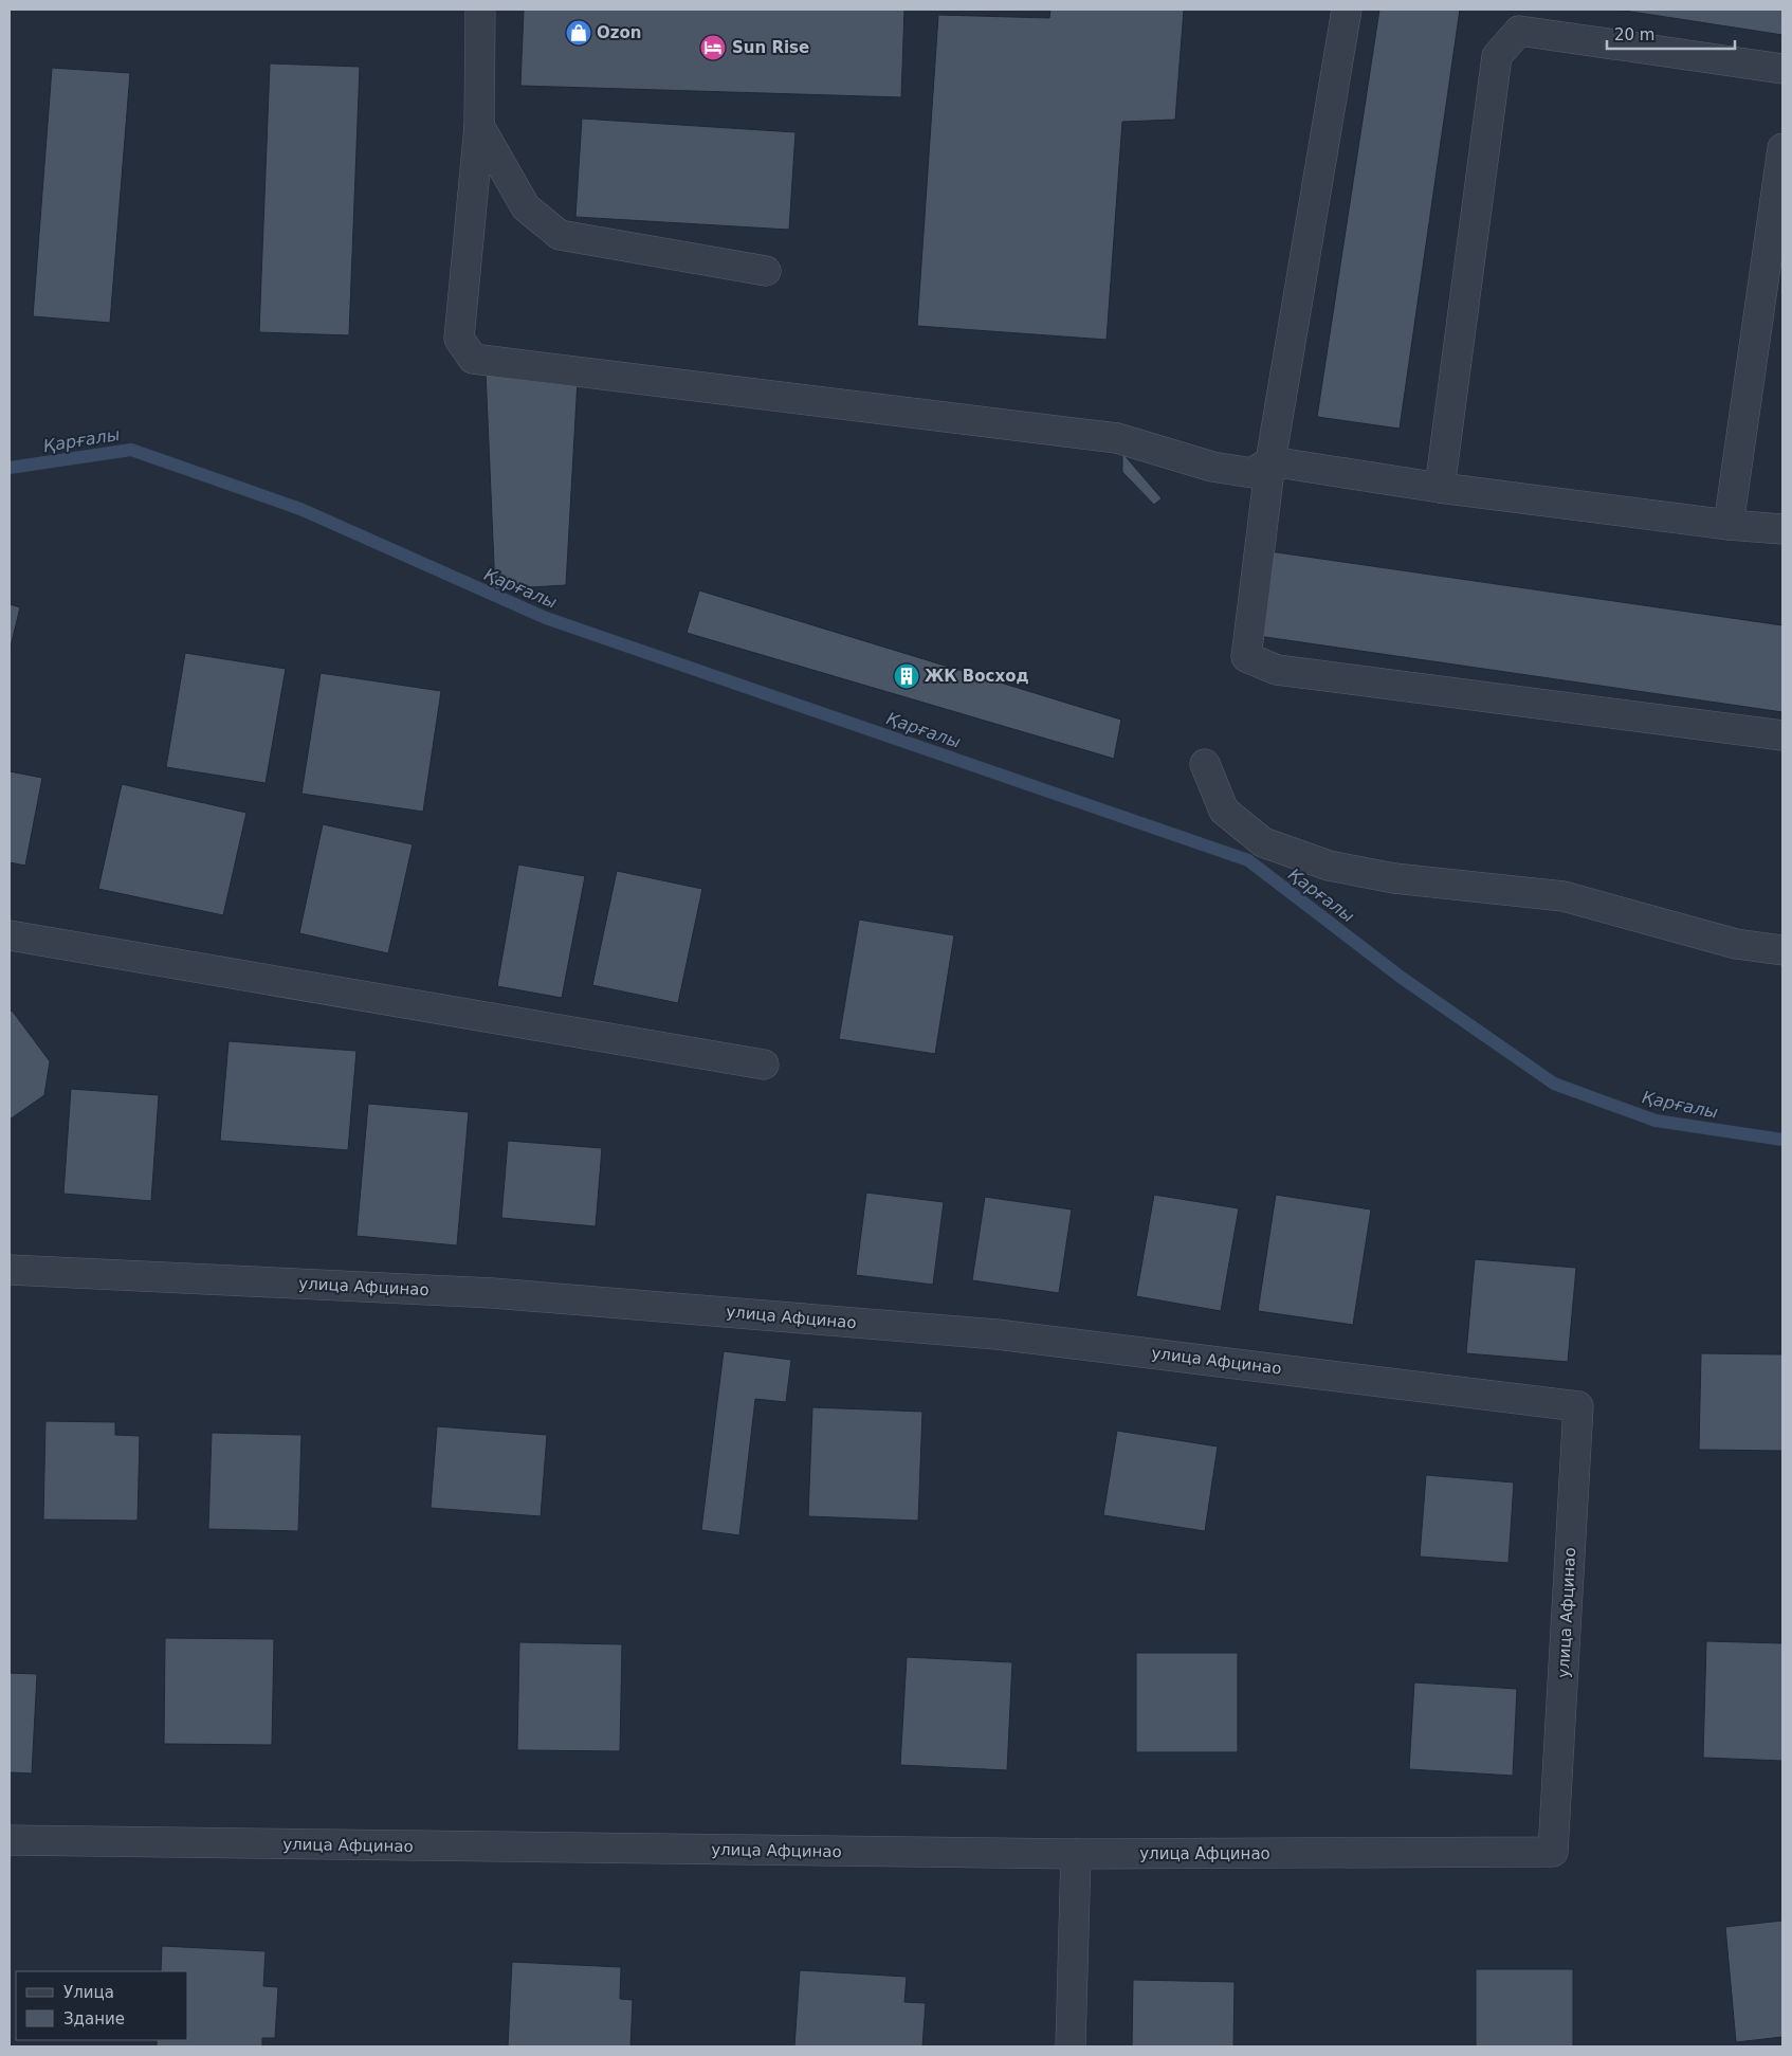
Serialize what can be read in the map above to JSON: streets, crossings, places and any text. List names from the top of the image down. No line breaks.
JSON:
{"streets":{"lane":["улица Афцинао"]},"water":["Қарғалы"],"places":{"shop":["Ozon"],"hotel":["Sun Rise"],"building":["ЖК Восход"]},"legend":["Улица","Здание"],"scale_bar":"20 m"}
